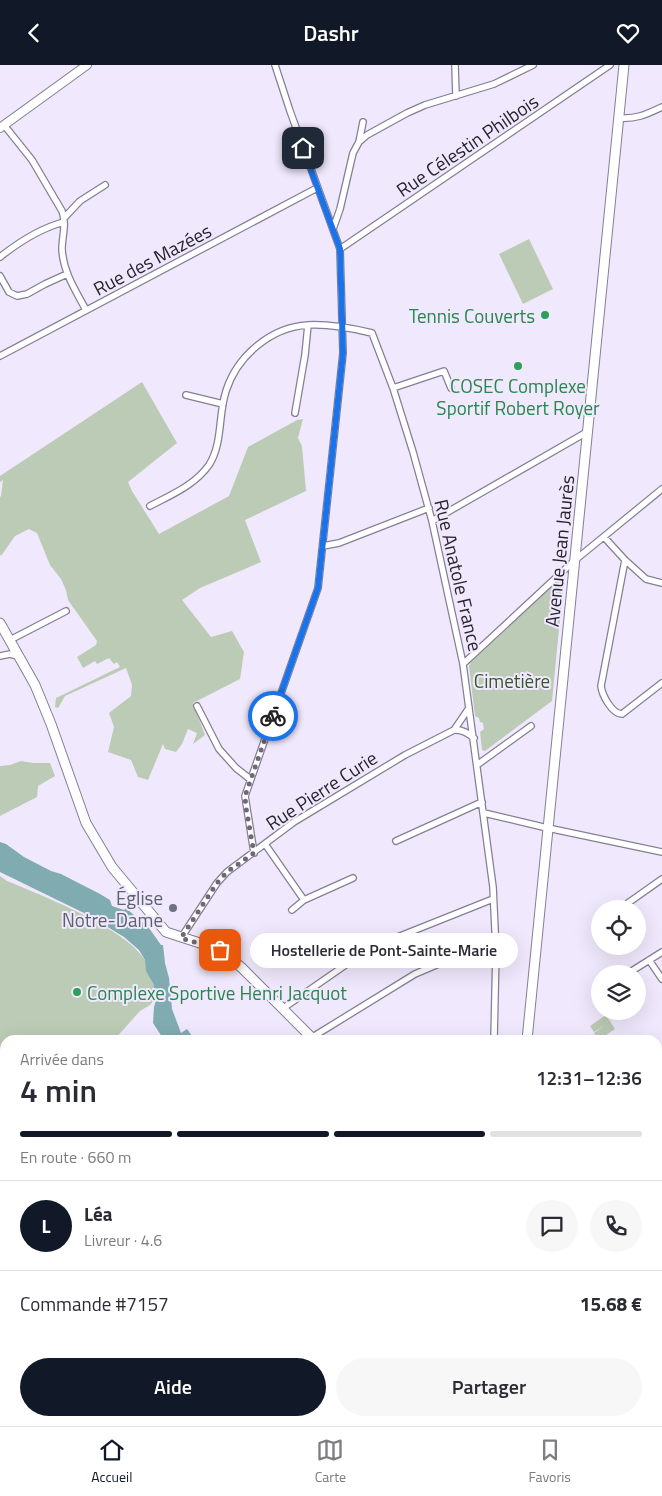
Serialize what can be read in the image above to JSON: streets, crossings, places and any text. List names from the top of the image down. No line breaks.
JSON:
{"streets":{"main road":["Avenue Jean Jaurès"],"street":["Rue Célestin Philbois","Rue des Mazées","Rue Anatole France","Rue Pierre Curie"]},"crossings":[["Rue Anatole France","Rue Pierre Curie"]],"parks":["Cimetière"],"places":["Tennis Couverts","COSEC Complexe Sportif Robert Royer","Église Notre-Dame","Hostellerie de Pont-Sainte-Marie","Complexe Sportive Henri Jacquot"],"page":{"header":"Dashr","bubble":"Hostellerie de Pont-Sainte-Marie","heading":["4 min","Arrivée dans","12:31–12:36"],"panel":["Léa","Livreur · 4.6","Commande #7157","15.68 €"],"bar":"En route · 660 m","round":"L","buttons":["Aide","Partager"],"tabs":["Accueil","Carte","Favoris"]}}
